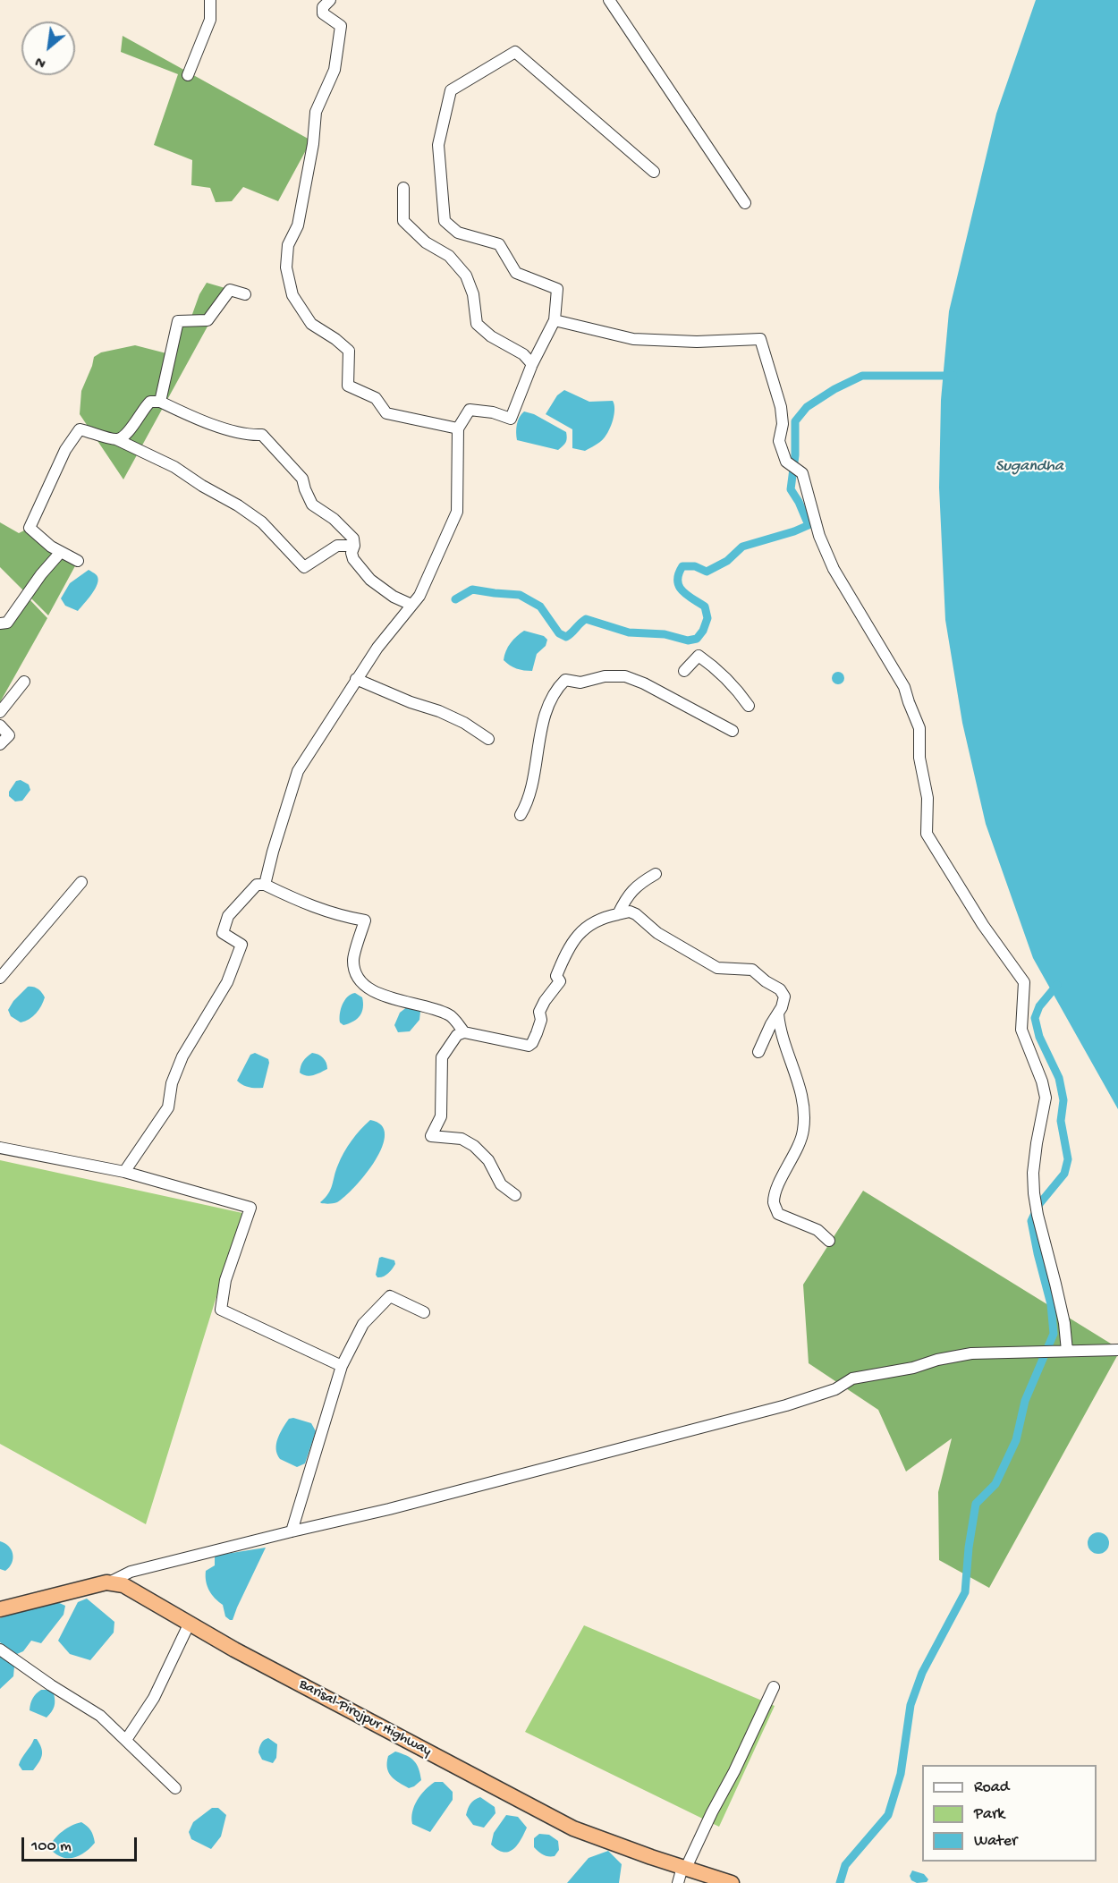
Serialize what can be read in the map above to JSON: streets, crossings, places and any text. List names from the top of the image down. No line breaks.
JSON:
{"streets":{"highway":["Barisal-Pirojpur Highway"]},"water":["Sugandha"],"legend":["Road","Park","Water"],"scale_bar":"100 m","north":"bottom left"}
